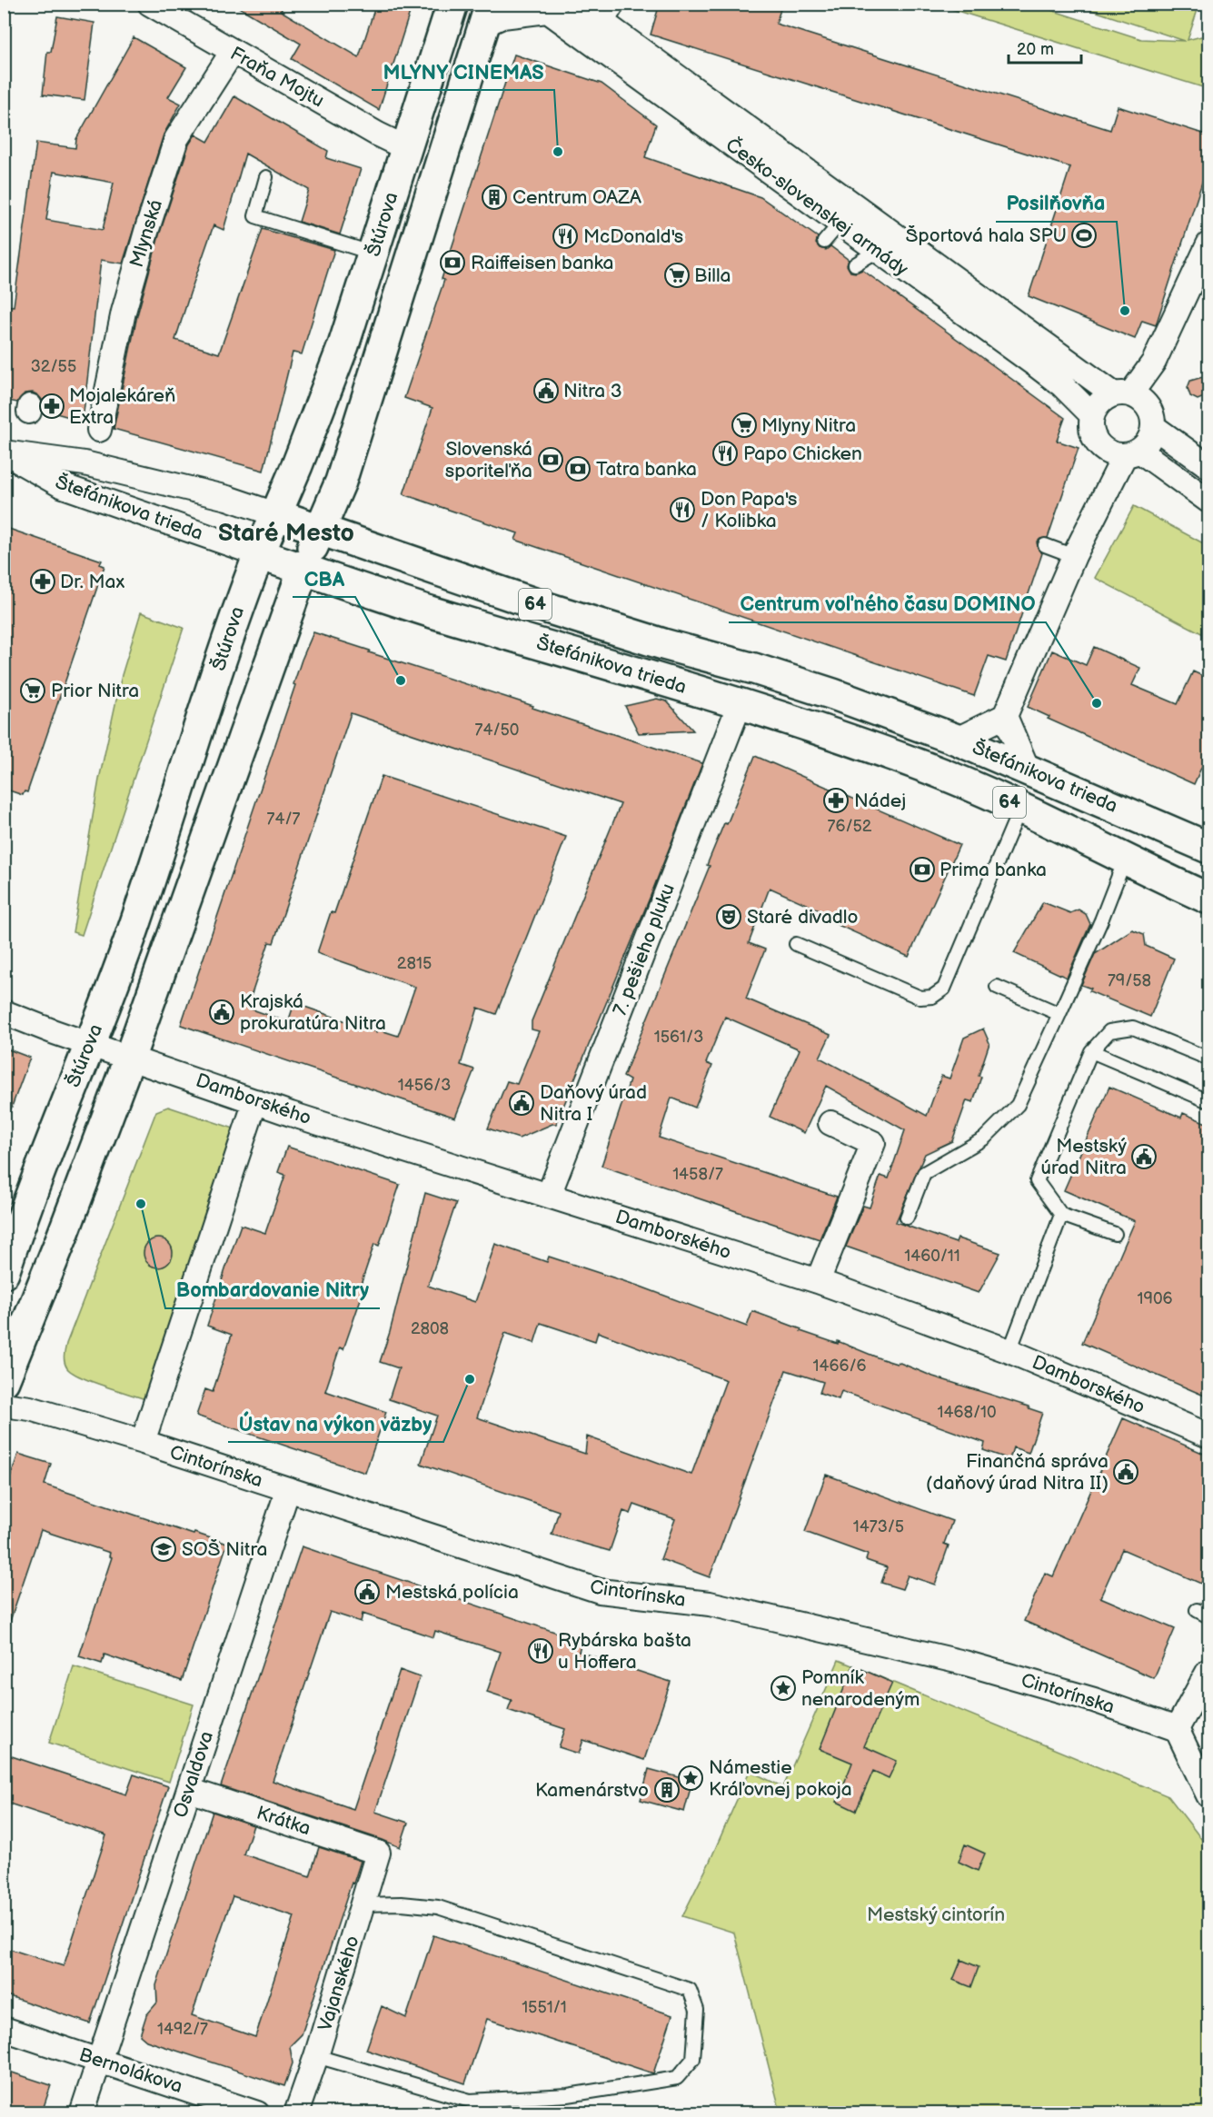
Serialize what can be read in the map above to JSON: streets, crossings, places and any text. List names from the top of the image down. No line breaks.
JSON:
{"streets":{"main road":["Štúrova","Štefánikova trieda","64"],"street":["Fraňa Mojtu","Česko-slovenskej armády","Mlynská","7. pešieho pluku","Damborského","Cintorínska","Osvaldova","Krátka","Vajanského","Bernolákova"]},"crossings":[["Fraňa Mojtu","Štúrova"],["Fraňa Mojtu","Mlynská"],["Štúrova","Štefánikova trieda"],["Štúrova","64"],["Štúrova","Damborského"],["Štefánikova trieda","64"],["Štefánikova trieda","7. pešieho pluku"],["7. pešieho pluku","Damborského"],["Cintorínska","Osvaldova"],["Osvaldova","Krátka"],["Osvaldova","Bernolákova"],["Krátka","Vajanského"]],"districts":["Staré Mesto"],"parks":["Mestský cintorín"],"places":{"other":["MLYNY CINEMAS","Posilňovňa","CBA","Centrum voľného času DOMINO","Bombardovanie Nitry","Ústav na výkon väzby"],"building":["Centrum OAZA","Kamenárstvo"],"sports":["Športová hala SPU"],"restaurant":["McDonald's","Papo Chicken","Don Papa's / Kolibka","Rybárska bašta u Hoffera"],"bank":["Raiffeisen banka","Slovenská sporiteľňa","Tatra banka","Prima banka"],"supermarket":["Billa","Mlyny Nitra","Prior Nitra"],"public building":["Nitra 3","Krajská prokuratúra Nitra","Daňový úrad Nitra I","Mestský úrad Nitra","Finančná správa (daňový úrad Nitra II)","Mestská polícia"],"pharmacy":["Mojalekáreň Extra","Dr. Max","Nádej"],"theatre":["Staré divadlo"],"school or university":["SOŠ Nitra"],"place":["Pomník nenarodeným","Námestie Kráľovnej pokoja"]},"house_numbers":["32/55","74/50","74/7","76/52","2815","79/58","1561/3","1456/3","1458/7","1460/11","1906","2808","1466/6","1468/10","1473/5","1551/1","1492/7"],"scale_bar":"20 m"}
